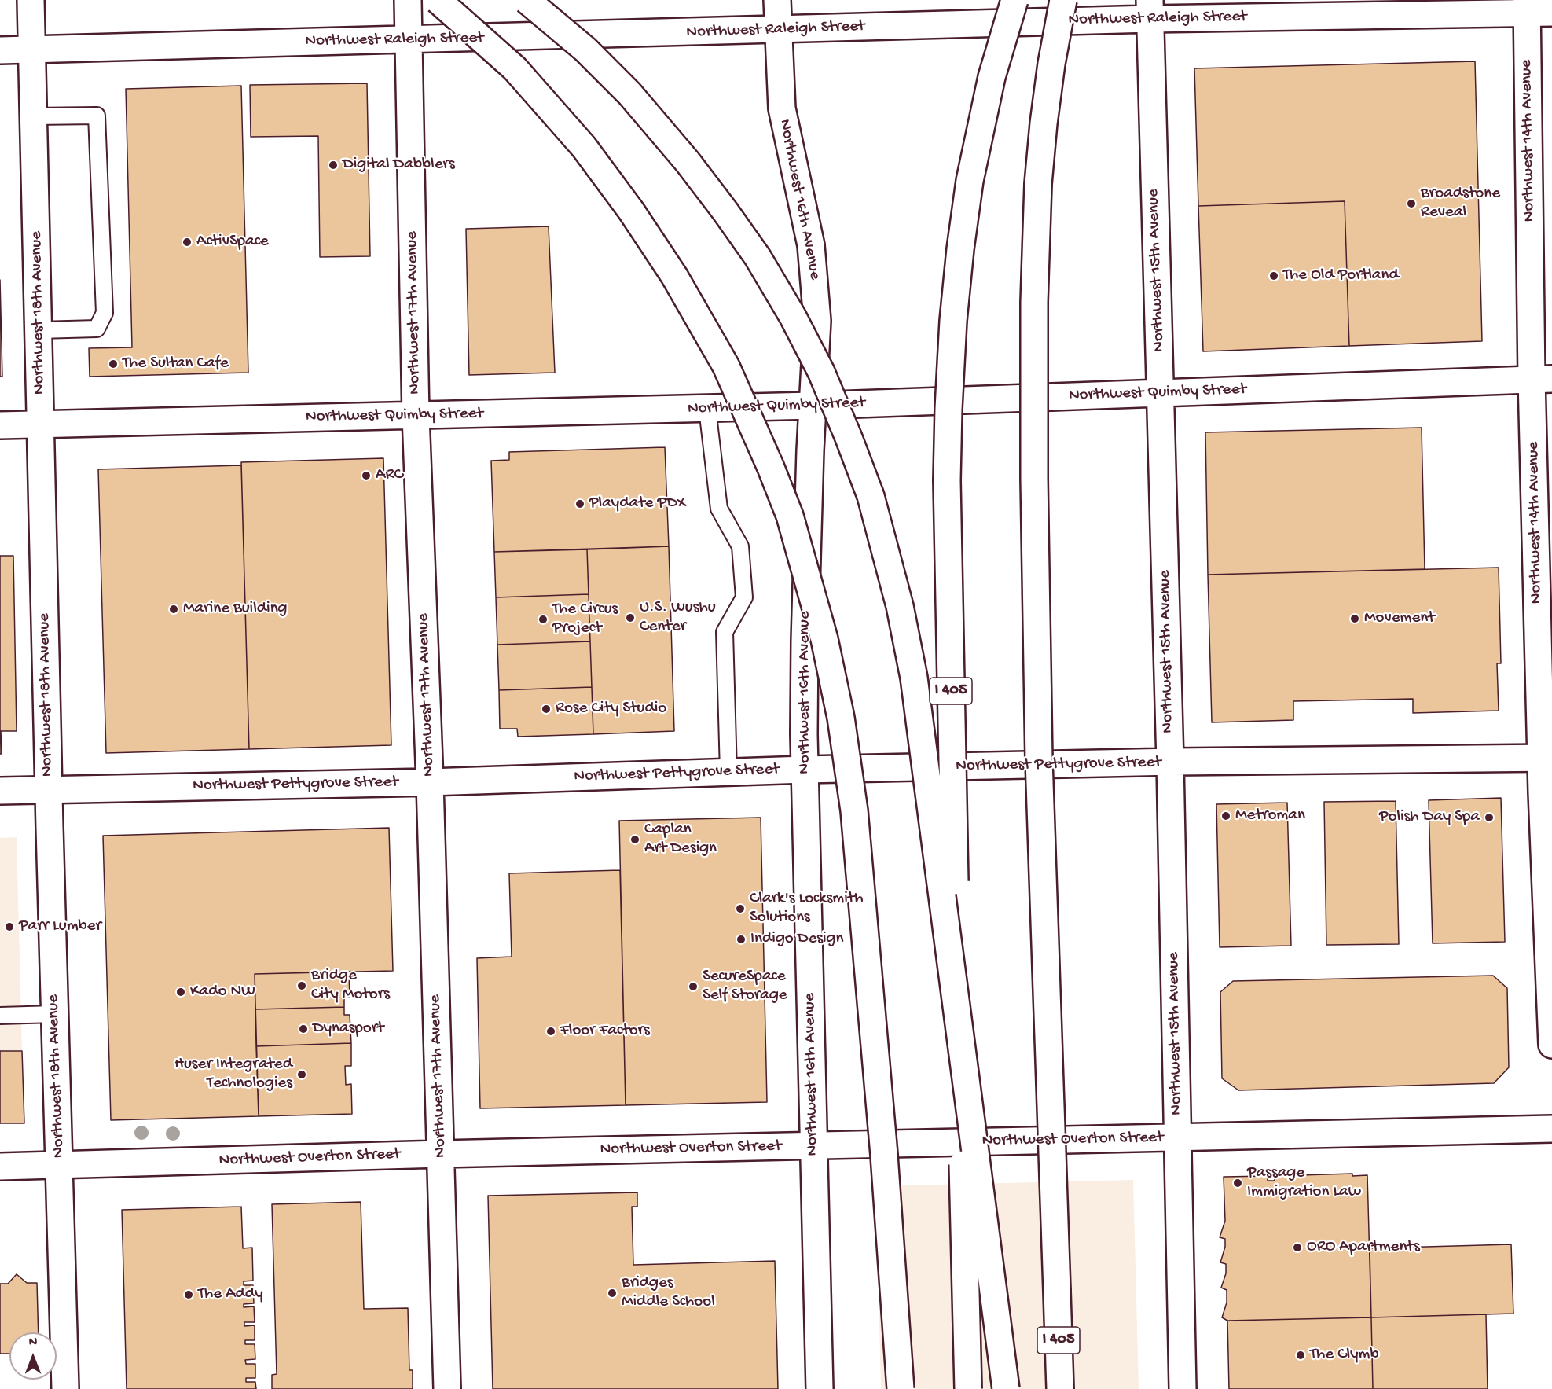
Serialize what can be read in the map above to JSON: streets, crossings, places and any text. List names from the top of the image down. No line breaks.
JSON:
{"streets":{"main road":["Northwest Raleigh Street","Northwest 14th Avenue","Northwest 16th Avenue","Northwest 15th Avenue","Northwest 18th Avenue","Northwest 17th Avenue","Northwest Quimby Street","I 405","Northwest Pettygrove Street","Northwest Overton Street"]},"crossings":[["Northwest Raleigh Street","Northwest 14th Avenue"],["Northwest Raleigh Street","Northwest 16th Avenue"],["Northwest Raleigh Street","Northwest 15th Avenue"],["Northwest Raleigh Street","Northwest 18th Avenue"],["Northwest Raleigh Street","Northwest 17th Avenue"],["Northwest 14th Avenue","Northwest Quimby Street"],["Northwest 14th Avenue","Northwest Pettygrove Street"],["Northwest 16th Avenue","Northwest Quimby Street"],["Northwest 16th Avenue","Northwest Pettygrove Street"],["Northwest 16th Avenue","Northwest Overton Street"],["Northwest 15th Avenue","Northwest Quimby Street"],["Northwest 15th Avenue","Northwest Pettygrove Street"],["Northwest 15th Avenue","Northwest Overton Street"],["Northwest 18th Avenue","Northwest Quimby Street"],["Northwest 18th Avenue","Northwest Pettygrove Street"],["Northwest 18th Avenue","Northwest Overton Street"],["Northwest 17th Avenue","Northwest Quimby Street"],["Northwest 17th Avenue","Northwest Pettygrove Street"],["Northwest 17th Avenue","Northwest Overton Street"]],"places":["Digital Dabblers","Broadstone Reveal","ActivSpace","The Old Portland","The Sultan Cafe","ARC","Playdate PDX","Marine Building","U.S. Wushu Center","Movement","The Circus Project","Rose City Studio","Metroman","Polish Day Spa","Caplan Art Design","Clark's Locksmith Solutions","Parr Lumber","Indigo Design","Bridge City Motors","SecureSpace Self Storage","Kado NW","Dynasport","Floor Factors","Huser Integrated Technologies","Passage Immigration Law","ORO Apartments","Bridges Middle School","The Addy","The Clymb"],"north":"top"}
